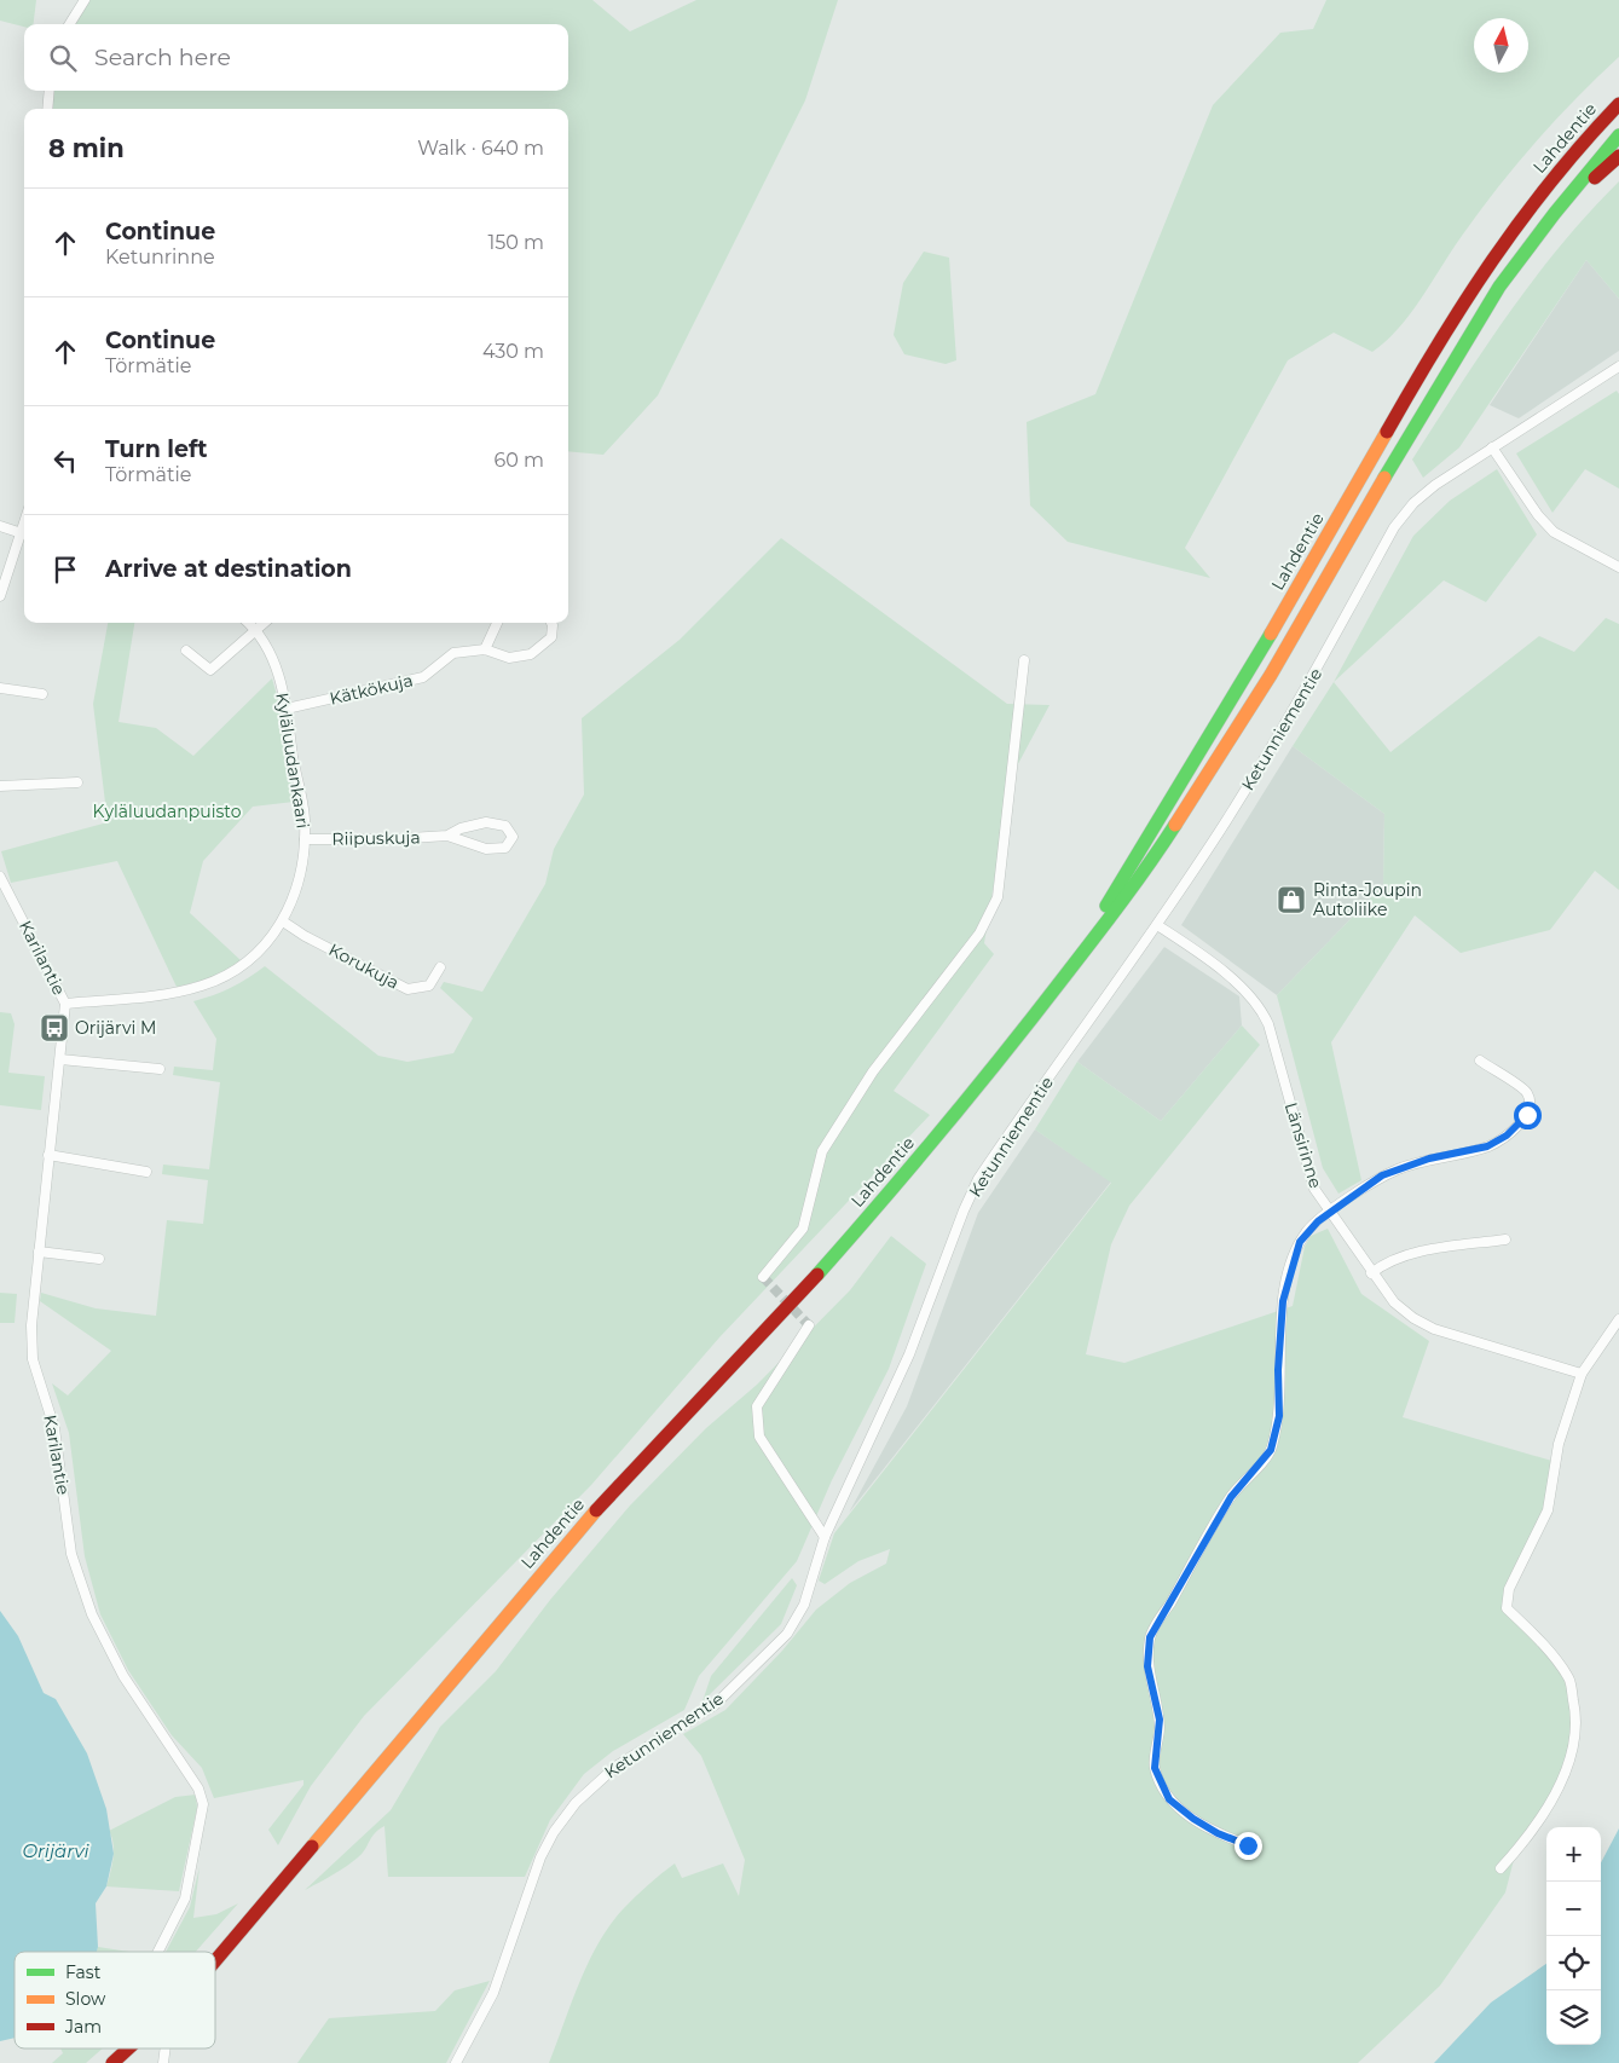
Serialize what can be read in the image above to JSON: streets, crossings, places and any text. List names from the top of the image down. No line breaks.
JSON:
{"streets":{"highway":["Lahdentie"],"street":["Kätkökuja","Ketunniementie","Kyläluudankaari","Riipuskuja","Karilantie","Korukuja","Länsirinne"]},"crossings":[["Kätkökuja","Kyläluudankaari"],["Ketunniementie","Länsirinne"],["Kyläluudankaari","Riipuskuja"],["Kyläluudankaari","Karilantie"],["Kyläluudankaari","Korukuja"]],"water":["Orijärvi"],"parks":["Kyläluudanpuisto"],"places":{"shop":["Rinta-Joupin Autoliike"],"bus stop":["Orijärvi M"]},"legend":["Fast","Slow","Jam"],"north":"top","page":{"search":"Search here","heading":["8 min","Walk · 640 m"],"list":[["Continue","Ketunrinne","150 m"],["Continue","Törmätie","430 m"],["Turn left","Törmätie","60 m"],"Arrive at destination"],"map_buttons":["+","−"]}}
